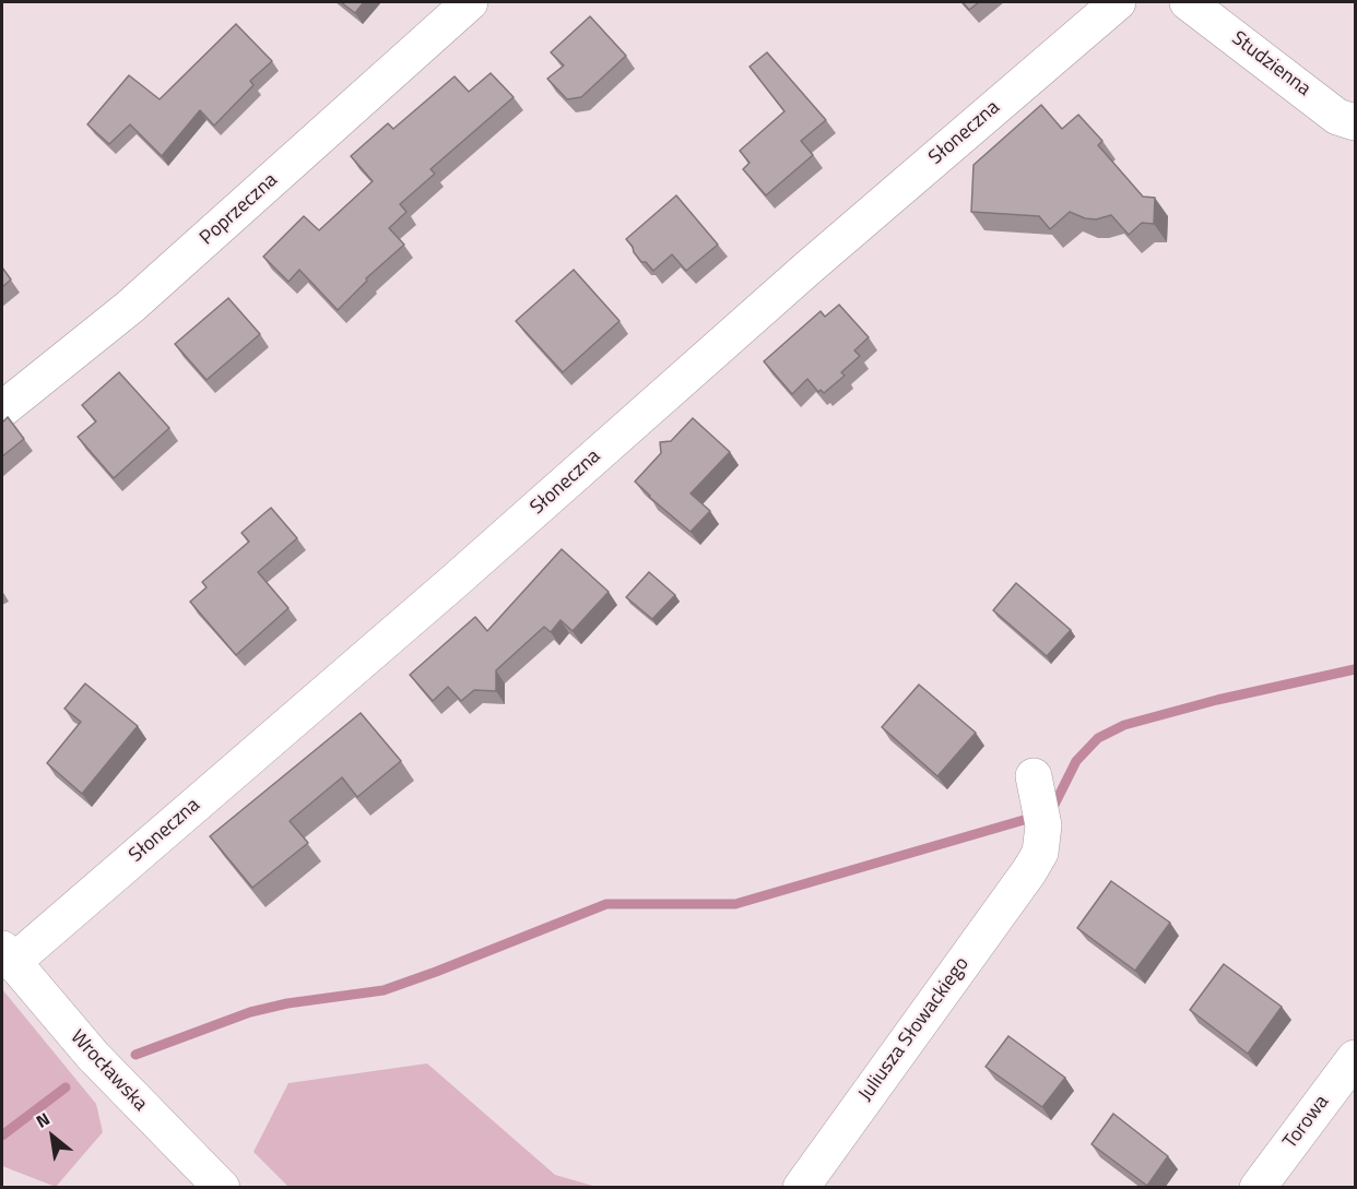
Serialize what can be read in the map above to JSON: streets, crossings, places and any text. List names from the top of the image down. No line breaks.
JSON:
{"streets":{"street":["Studzienna","Słoneczna","Poprzeczna","Juliusza Słowackiego","Wrocławska","Torowa"]},"crossings":[["Słoneczna","Wrocławska"]],"north":"top left"}
